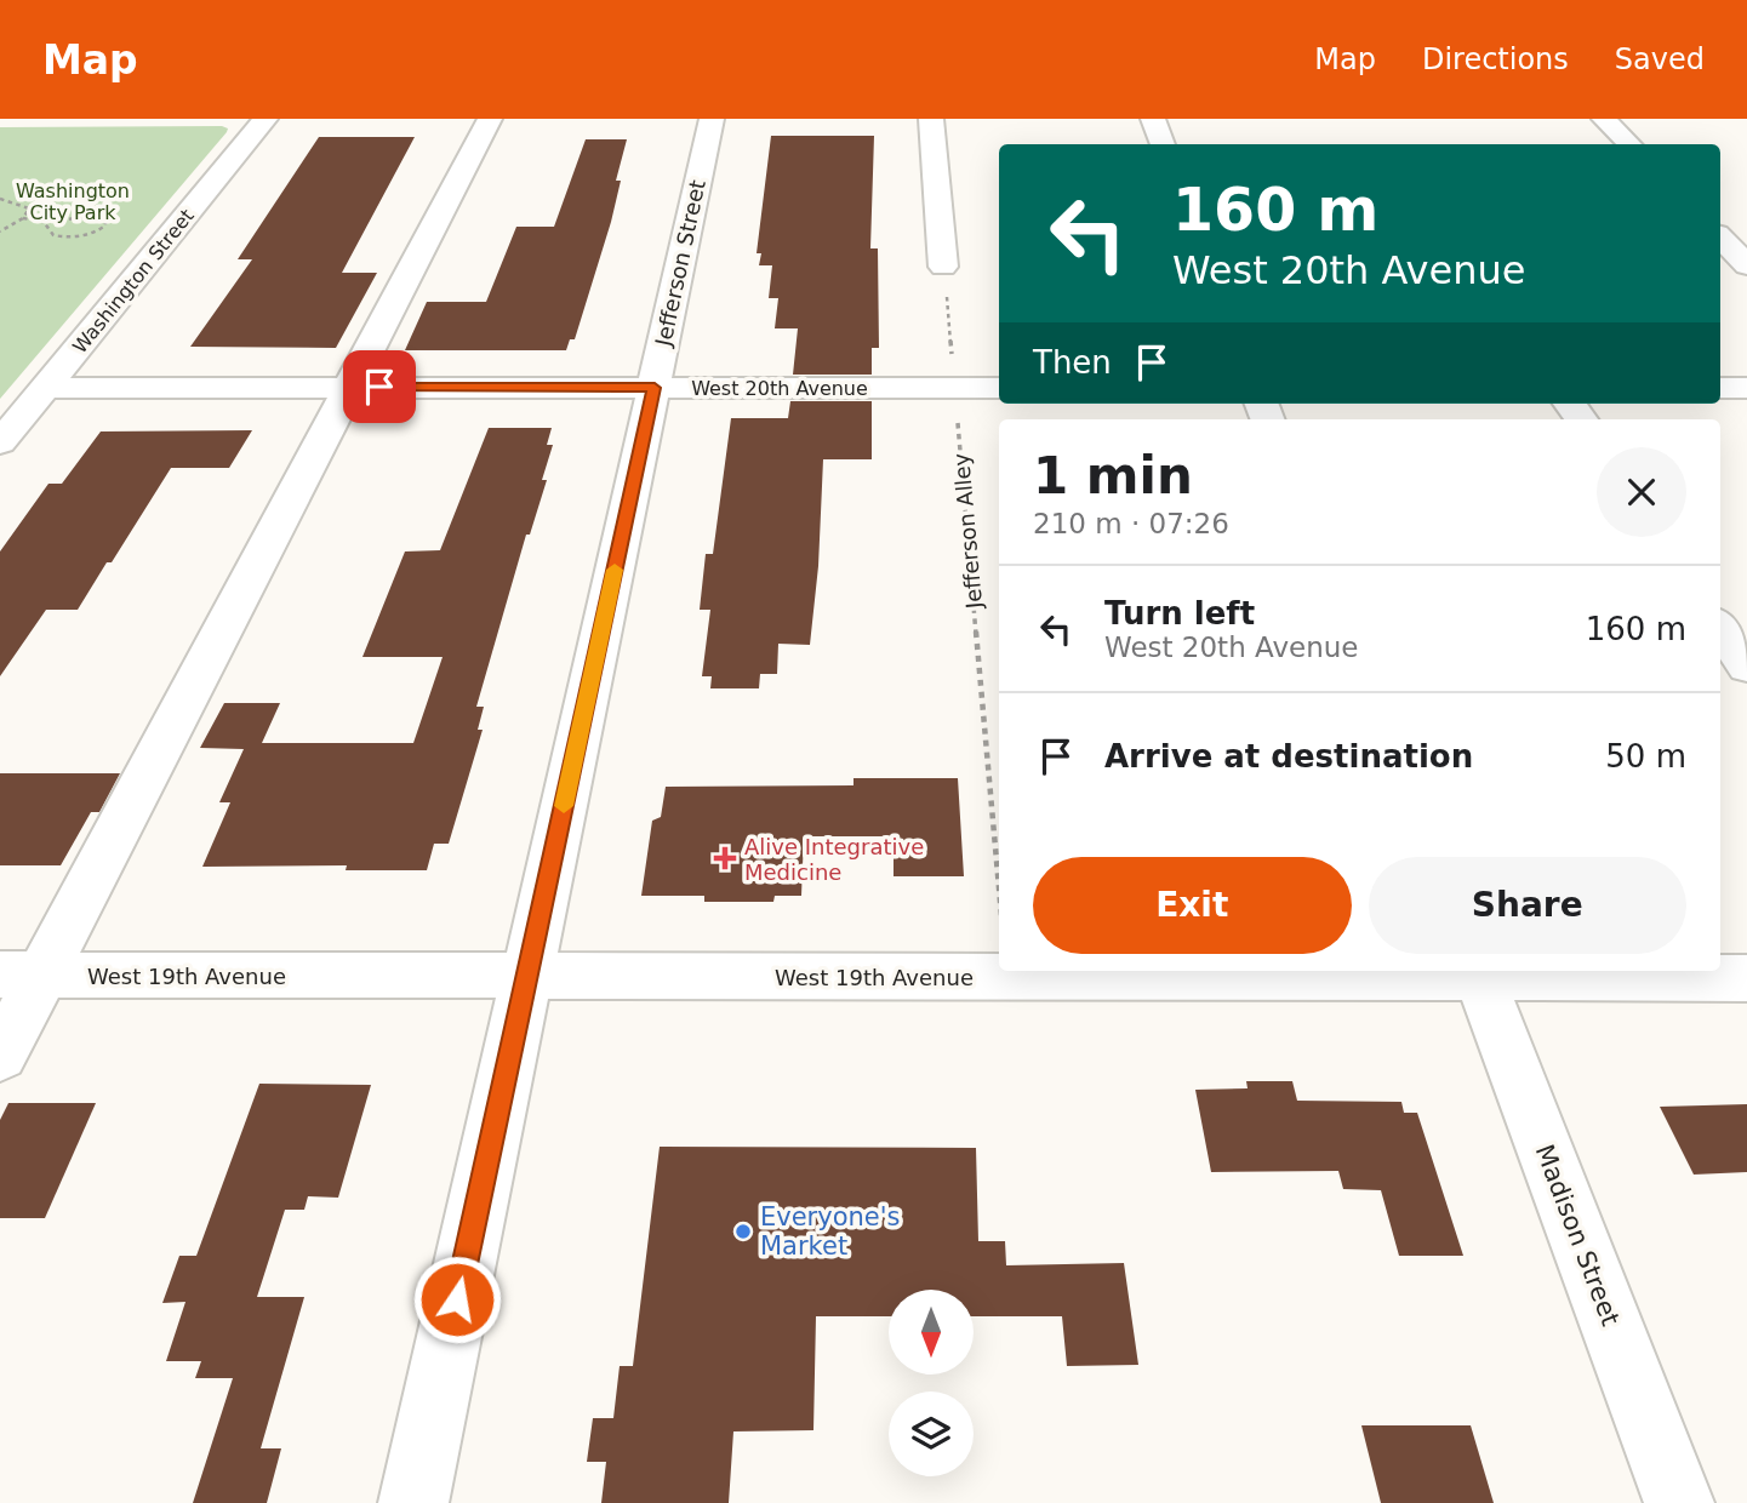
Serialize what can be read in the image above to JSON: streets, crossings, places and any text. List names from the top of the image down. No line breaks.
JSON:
{"streets":{"street":["Jefferson Street","Washington Street","West 20th Avenue","West 19th Avenue","Madison Street"],"path":["Jefferson Alley"]},"crossings":[["Jefferson Street","West 20th Avenue"],["Jefferson Street","West 19th Avenue"],["Washington Street","West 20th Avenue"],["West 20th Avenue","Jefferson Alley"],["West 19th Avenue","Madison Street"]],"parks":["Washington City Park"],"places":{"health":["Alive Integrative Medicine"],"other":["Everyone's Market"]},"north":"bottom","page":{"header":"Map","nav":["Map","Directions","Saved"],"turn":["160 m","West 20th Avenue"],"then":"Then","heading":["1 min","210 m · 07:26"],"list":[{"name":"Turn left","note":"West 20th Avenue","value":"160 m"},{"name":"Arrive at destination","value":"50 m"}],"buttons":["Exit","Share"]}}
